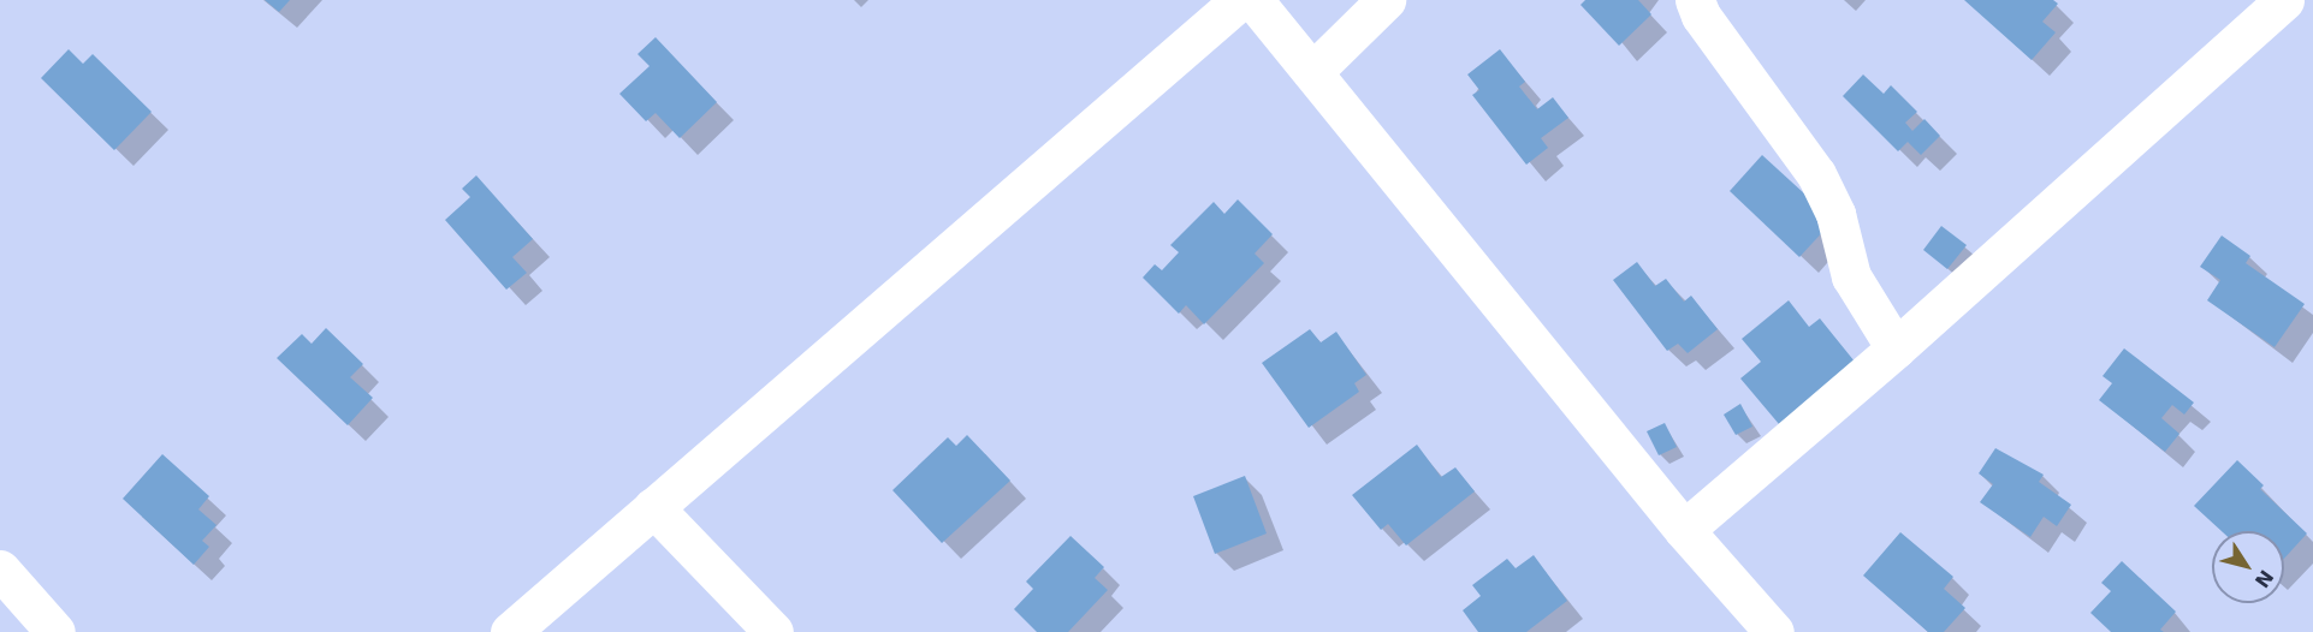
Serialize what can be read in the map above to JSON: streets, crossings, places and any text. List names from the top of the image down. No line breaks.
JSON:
{"north":"bottom right"}
